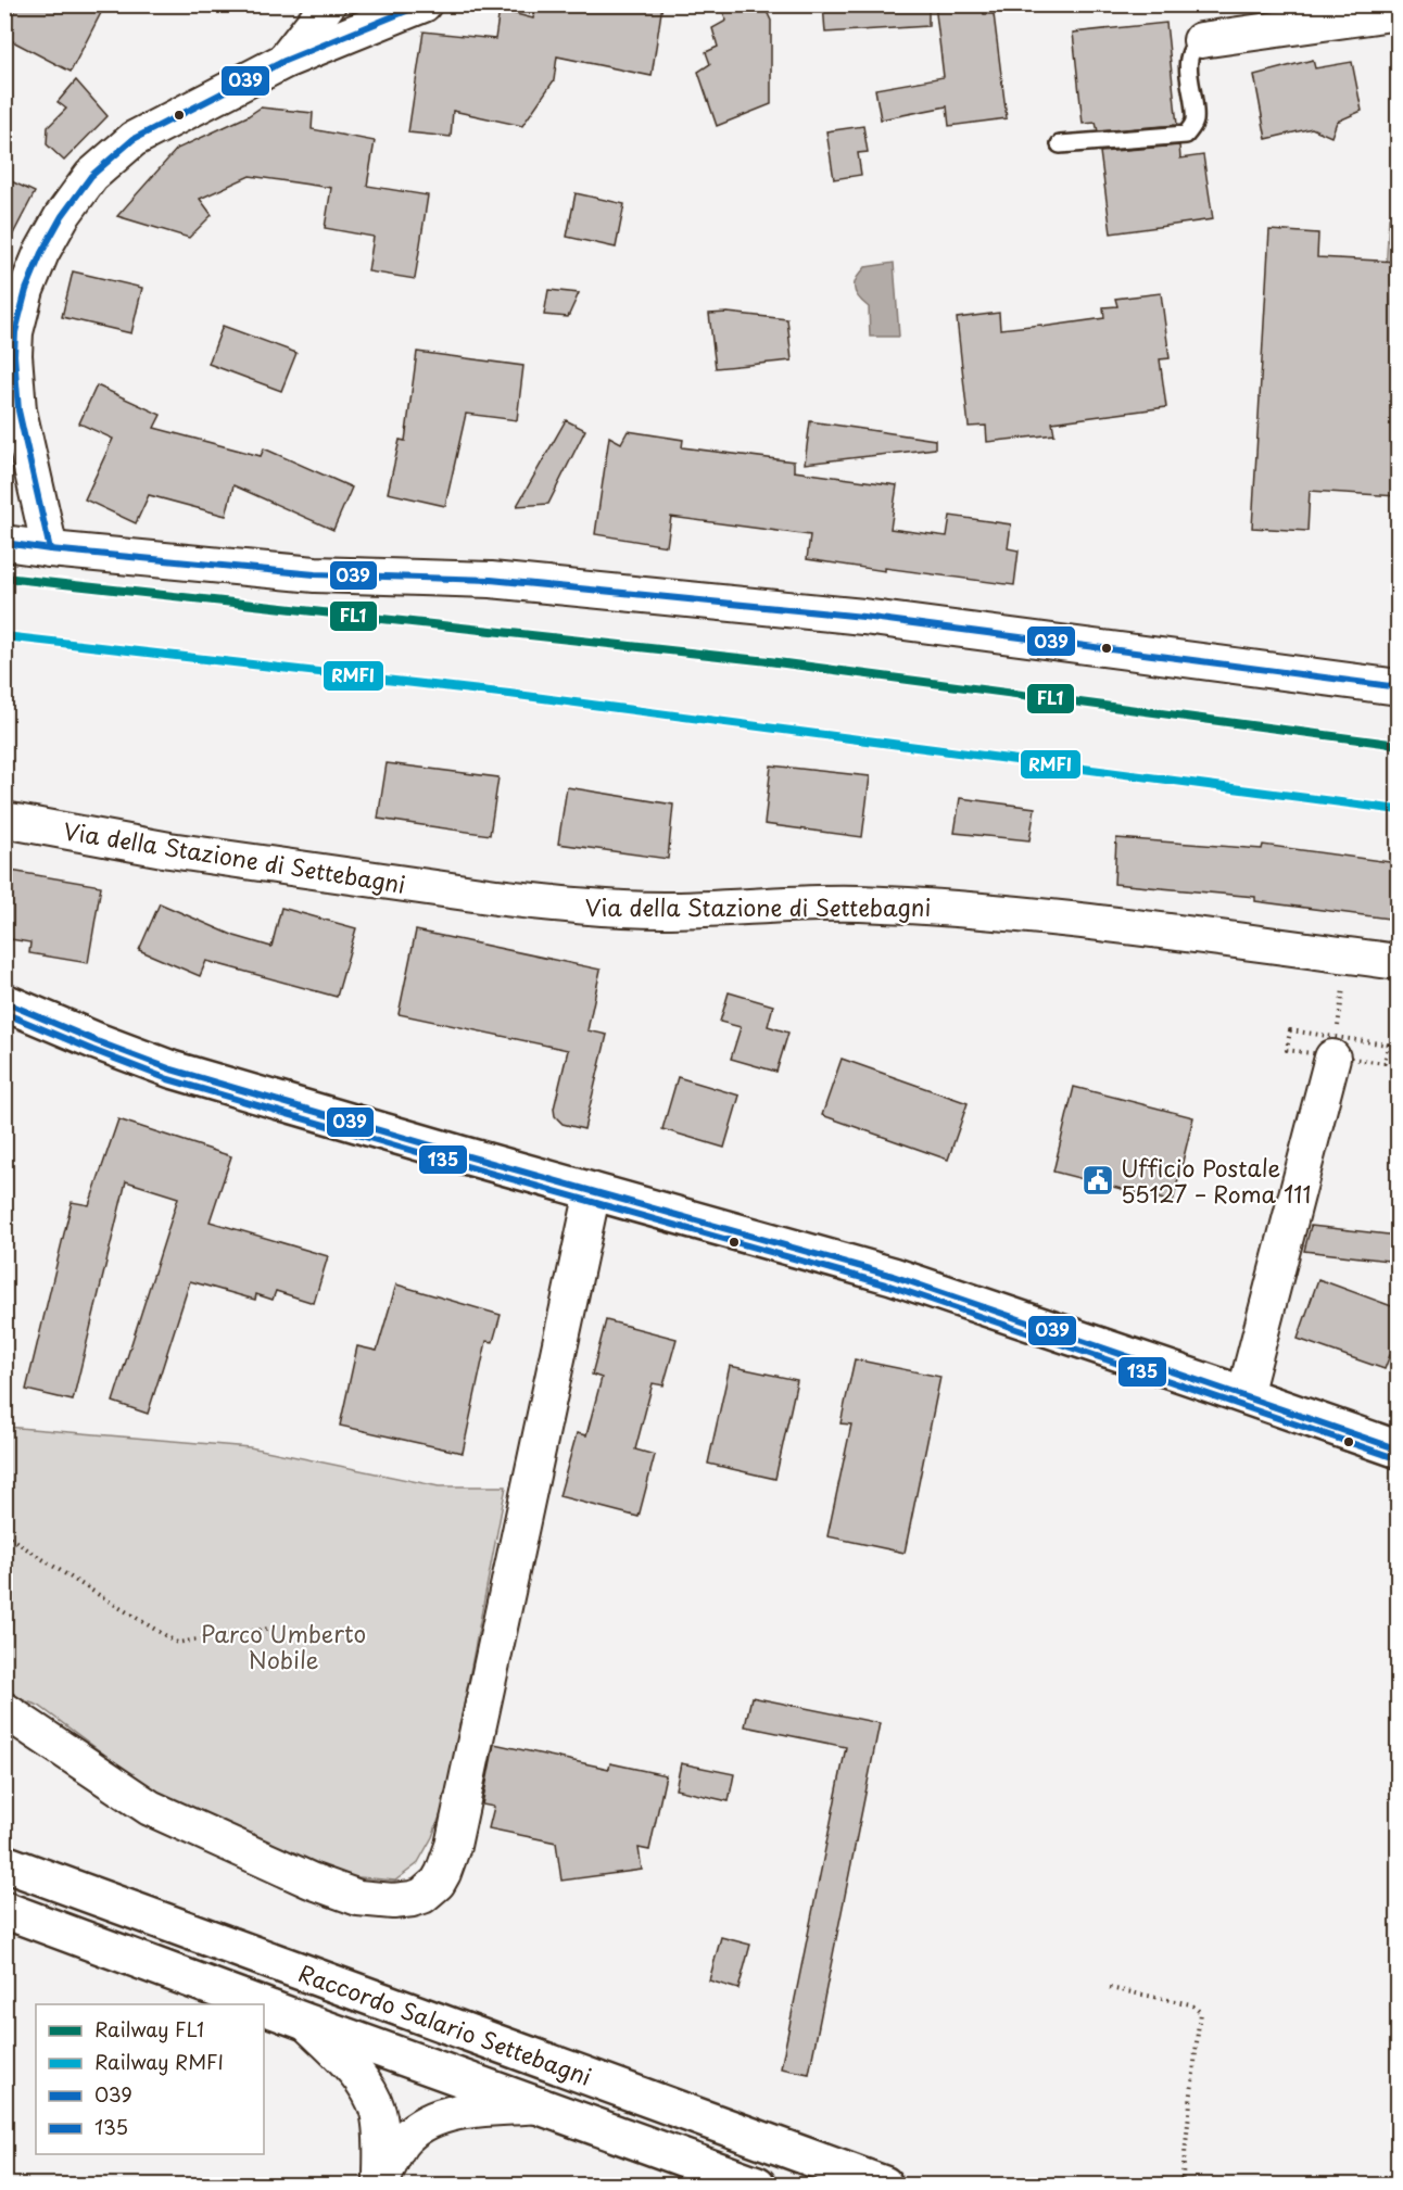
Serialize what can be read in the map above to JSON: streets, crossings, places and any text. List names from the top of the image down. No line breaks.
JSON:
{"streets":{"main road":["Raccordo Salario Settebagni"],"street":["Via della Stazione di Settebagni"]},"parks":["Parco Umberto Nobile"],"places":{"public building":["Ufficio Postale 55127 – Roma 111"]},"lines":["transit line 039","rail line FL1","rail line RMFI","transit line 135"],"legend":["Railway FL1","Railway RMFI","039","135"]}
